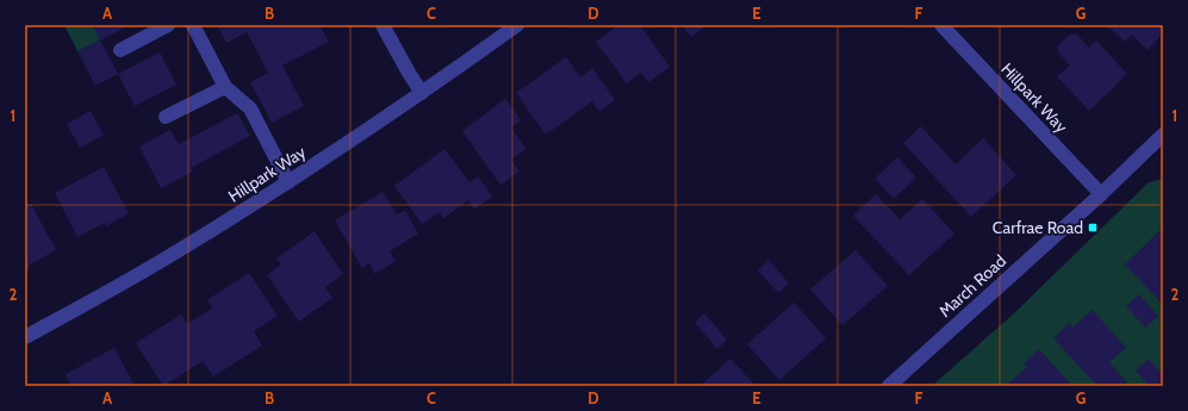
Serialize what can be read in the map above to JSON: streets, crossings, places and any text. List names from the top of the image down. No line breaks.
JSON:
{"streets":{"street":["Hillpark Way","March Road"]},"crossings":[["Hillpark Way","March Road"]],"places":{"transit":["Carfrae Road"]},"grid":{"columns":["A","B","C","D","E","F","G"],"rows":["1","2"]}}
